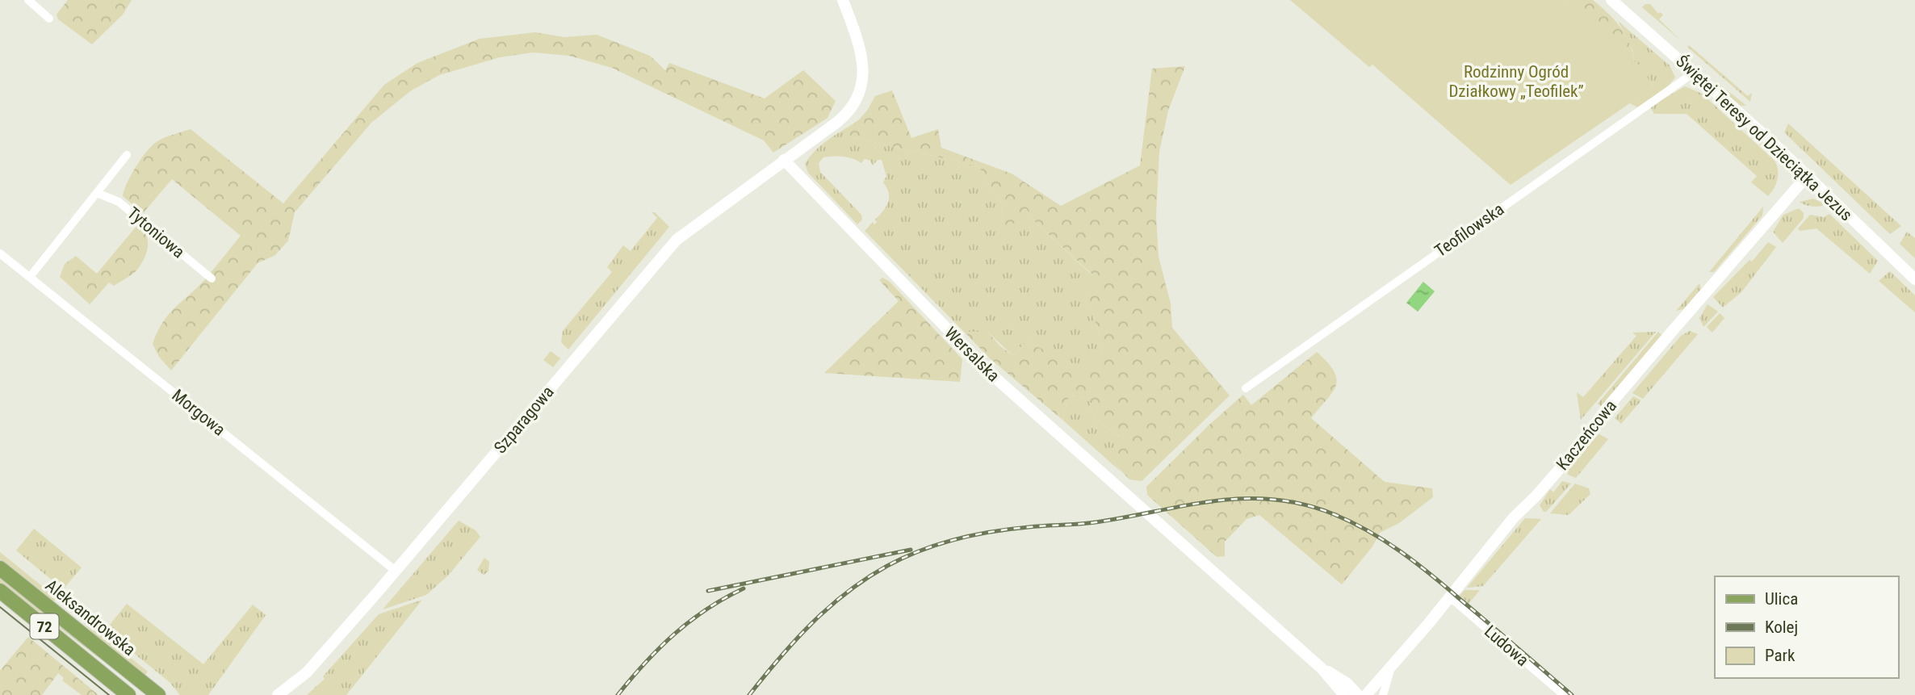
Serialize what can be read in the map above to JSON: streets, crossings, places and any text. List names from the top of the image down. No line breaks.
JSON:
{"streets":{"main road":["Aleksandrowska","72"],"street":["Świętej Teresy od Dzieciątka Jezus","Teofilowska","Tytoniowa","Wersalska","Morgowa","Szparagowa","Kaczeńcowa","Ludowa"]},"crossings":[["Świętej Teresy od Dzieciątka Jezus","Teofilowska"],["Świętej Teresy od Dzieciątka Jezus","Kaczeńcowa"],["Wersalska","Szparagowa"],["Morgowa","Szparagowa"],["Kaczeńcowa","Ludowa"]],"parks":["Rodzinny Ogród Działkowy „Teofilek”"],"legend":["Ulica","Kolej","Park"]}
